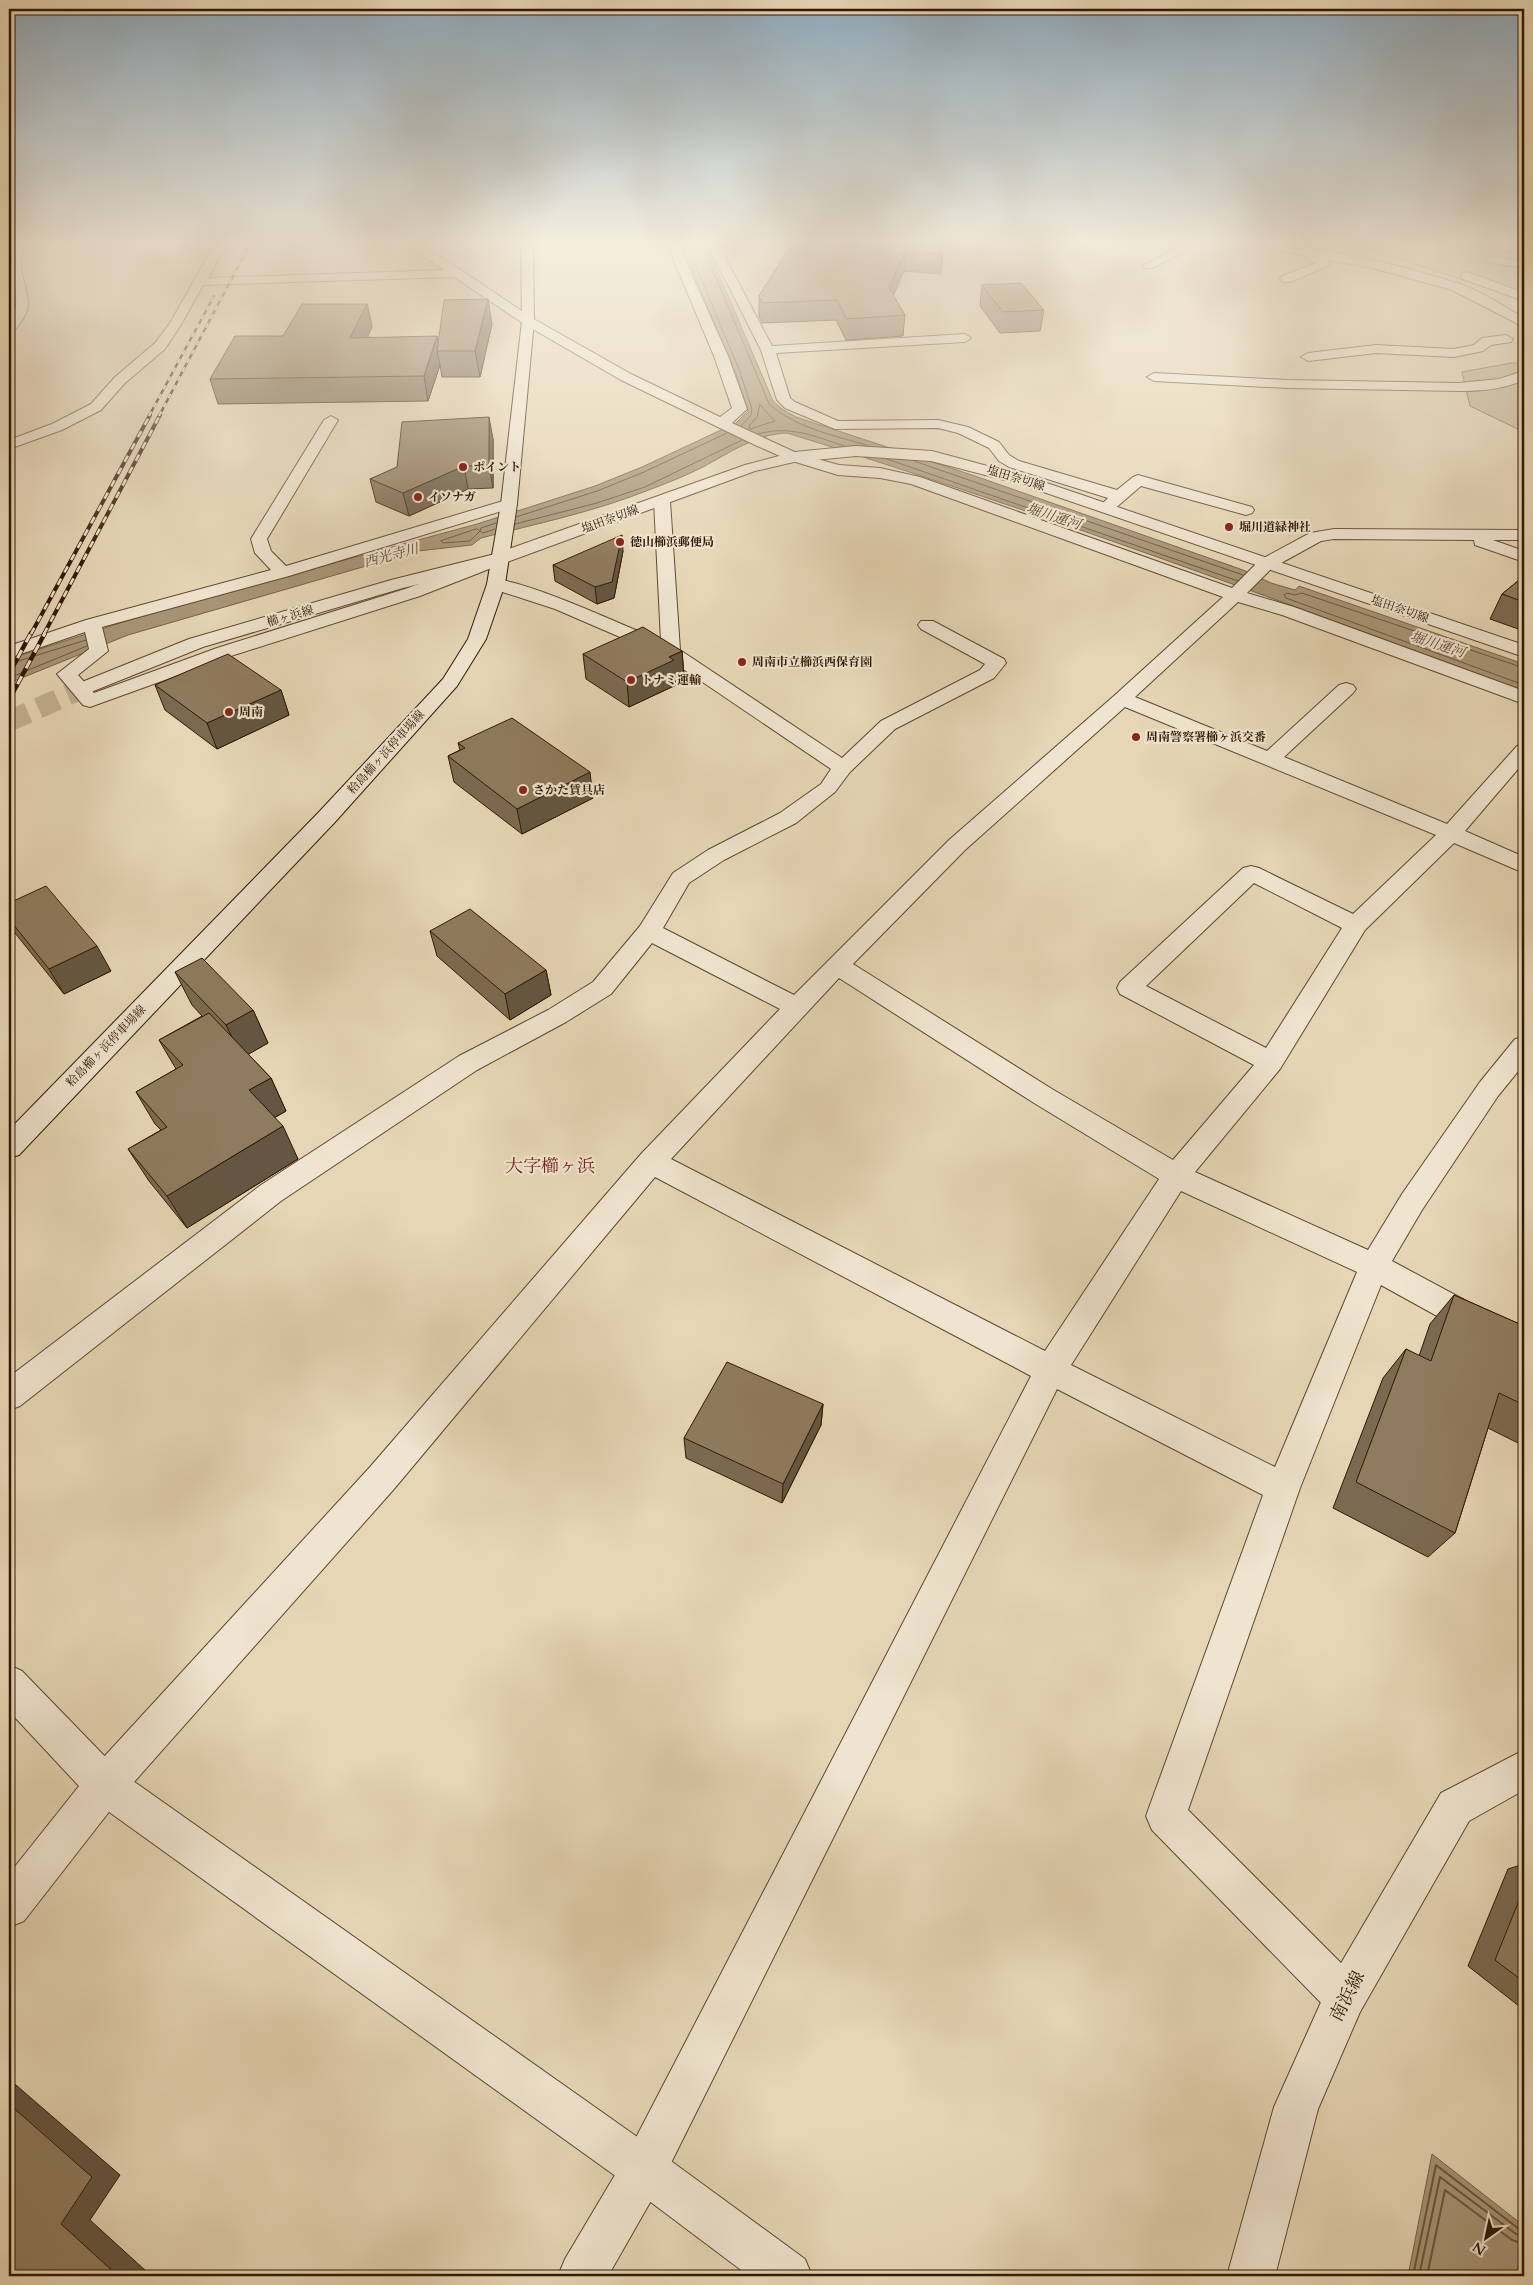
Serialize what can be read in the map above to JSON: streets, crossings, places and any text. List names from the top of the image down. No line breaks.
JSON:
{"streets":{"street":["塩田奈切線","櫛ヶ浜線","粭島櫛ヶ浜停車場線","南浜線"]},"crossings":[["塩田奈切線","櫛ヶ浜線"],["塩田奈切線","粭島櫛ヶ浜停車場線"],["櫛ヶ浜線","粭島櫛ヶ浜停車場線"]],"districts":["大字櫛ヶ浜"],"water":["堀川運河","西光寺川"],"places":["ポイント","イソナガ","堀川道緑神社","徳山櫛浜郵便局","周南市立櫛浜西保育園","トナミ運輸","周南","周南警察署櫛ヶ浜交番","さかた賃具店"],"north":"bottom left"}
